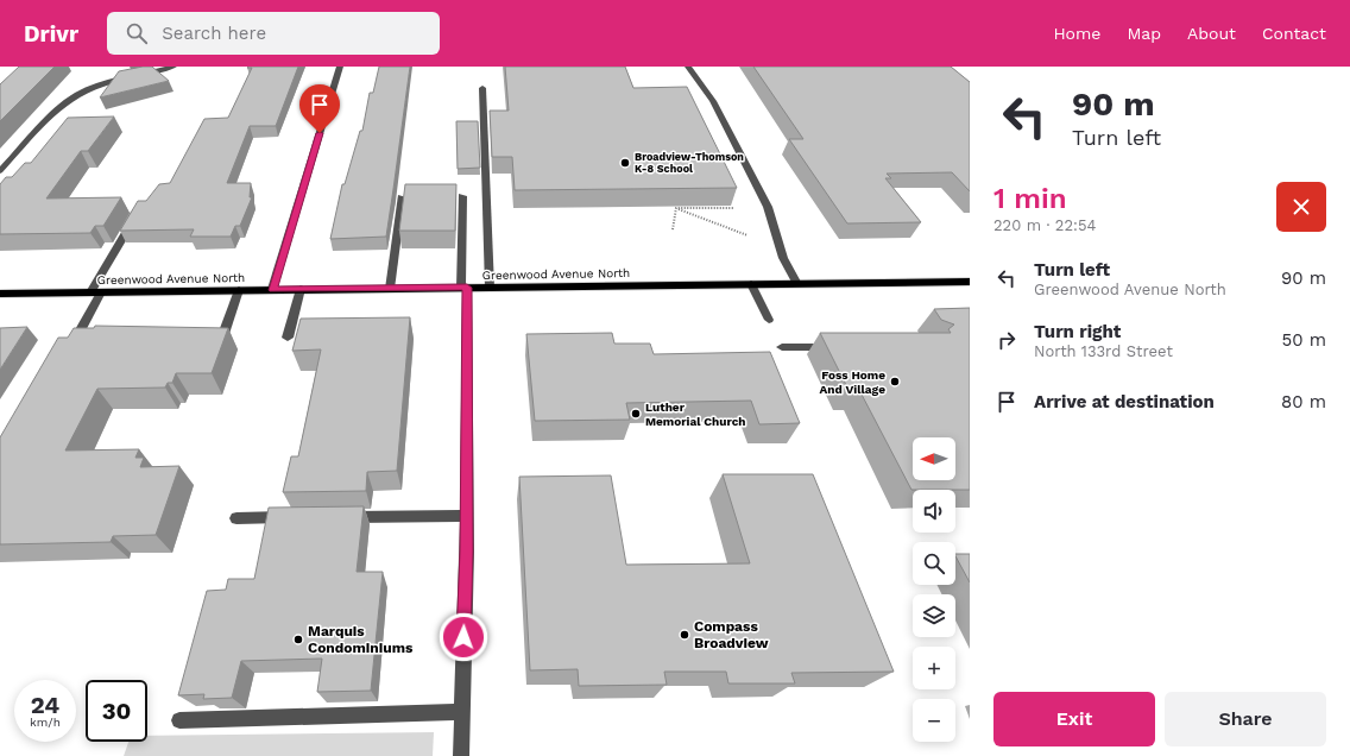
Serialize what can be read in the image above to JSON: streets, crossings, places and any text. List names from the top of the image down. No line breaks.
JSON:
{"streets":{"main road":["Greenwood Avenue North"]},"places":["Broadview-Thomson K-8 School","Foss Home And Village","Luther Memorial Church","Compass Broadview","Marquis Condominiums"],"north":"left","page":{"header":"Drivr","search":"Search here","nav":["Home","Map","About","Contact"],"turn":["90 m","Turn left"],"heading":["1 min","220 m · 22:54"],"list":[{"name":"Turn left","note":"Greenwood Avenue North","value":"90 m"},{"name":"Turn right","note":"North 133rd Street","value":"50 m"},{"name":"Arrive at destination","value":"80 m"}],"map_buttons":["+","−"],"speed":"24 km/h","limit":"30","buttons":["Exit","Share"]}}
